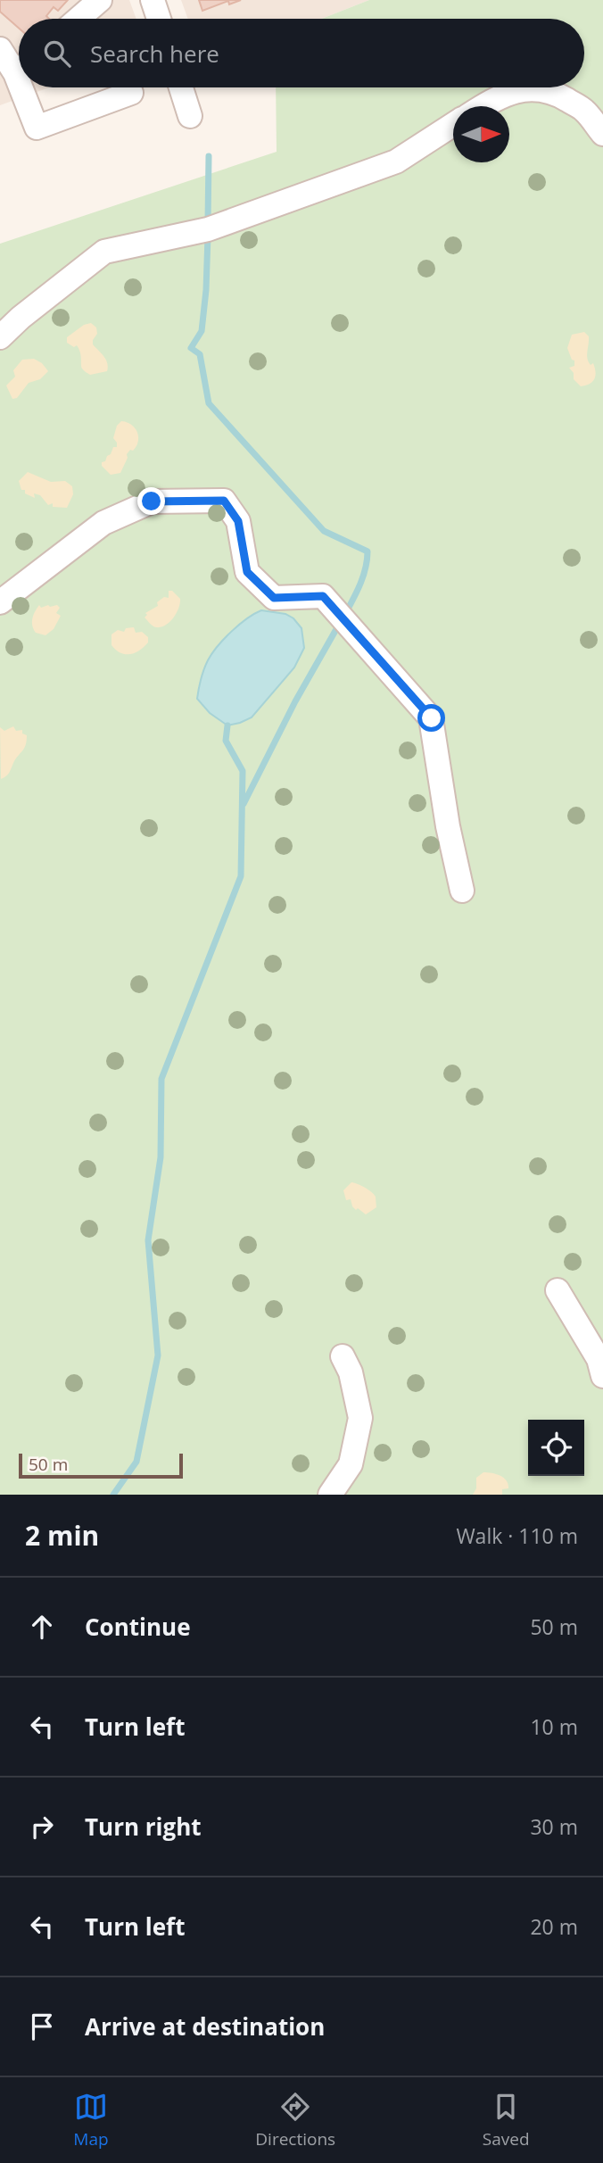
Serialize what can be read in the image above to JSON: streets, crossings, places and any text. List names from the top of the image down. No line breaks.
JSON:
{"scale_bar":"50 m","north":"right","page":{"search":"Search here","scale":"50 m","heading":["2 min","Walk · 110 m"],"list":[["Continue","50 m"],["Turn left","10 m"],["Turn right","30 m"],["Turn left","20 m"],"Arrive at destination"],"nav":["Map","Directions","Saved"]}}
